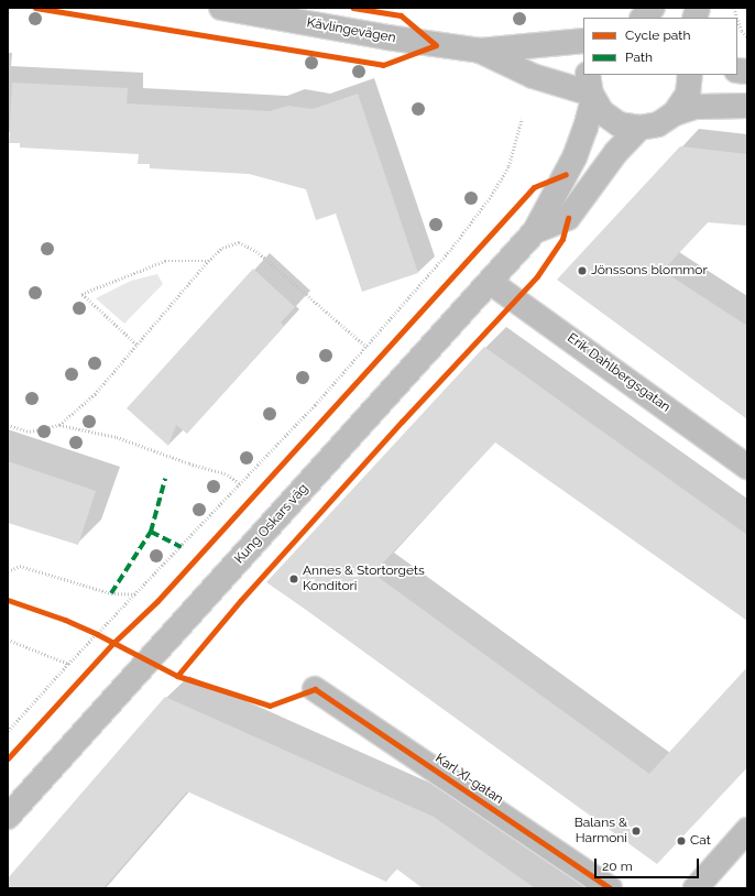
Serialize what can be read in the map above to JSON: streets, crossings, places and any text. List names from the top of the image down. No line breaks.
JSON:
{"streets":{"main road":["Kävlingevägen","Erik Dahlbergsgatan","Kung Oskars väg","Karl XI-gatan"]},"crossings":[["Kävlingevägen","Kung Oskars väg"],["Erik Dahlbergsgatan","Kung Oskars väg"]],"places":["Jönssons blommor","Annes & Stortorgets Konditori","Balans & Harmoni","Cat"],"legend":["Cycle path","Path"],"scale_bar":"20 m"}
